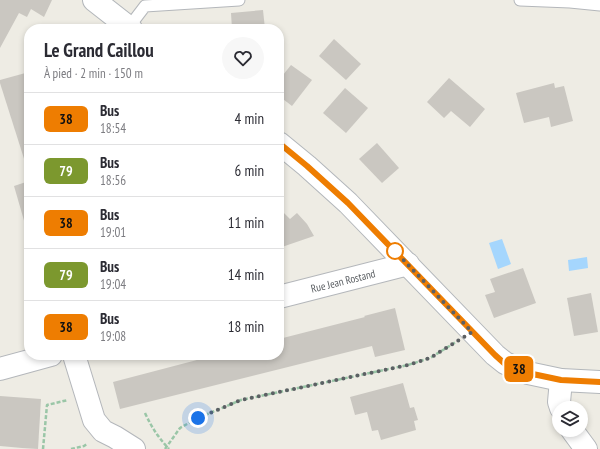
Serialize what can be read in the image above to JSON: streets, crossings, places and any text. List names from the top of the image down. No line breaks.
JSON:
{"streets":{"street":["Rue Jean Rostand"]},"lines":["bus line 38"],"page":{"on_map":"38","heading":["Le Grand Caillou","À pied · 2 min · 150 m"],"list":[{"mark":"38","name":"Bus","note":"18:54","value":"4 min"},{"mark":"79","name":"Bus","note":"18:56","value":"6 min"},{"mark":"38","name":"Bus","note":"19:01","value":"11 min"},{"mark":"79","name":"Bus","note":"19:04","value":"14 min"},{"mark":"38","name":"Bus","note":"19:08","value":"18 min"}]}}
